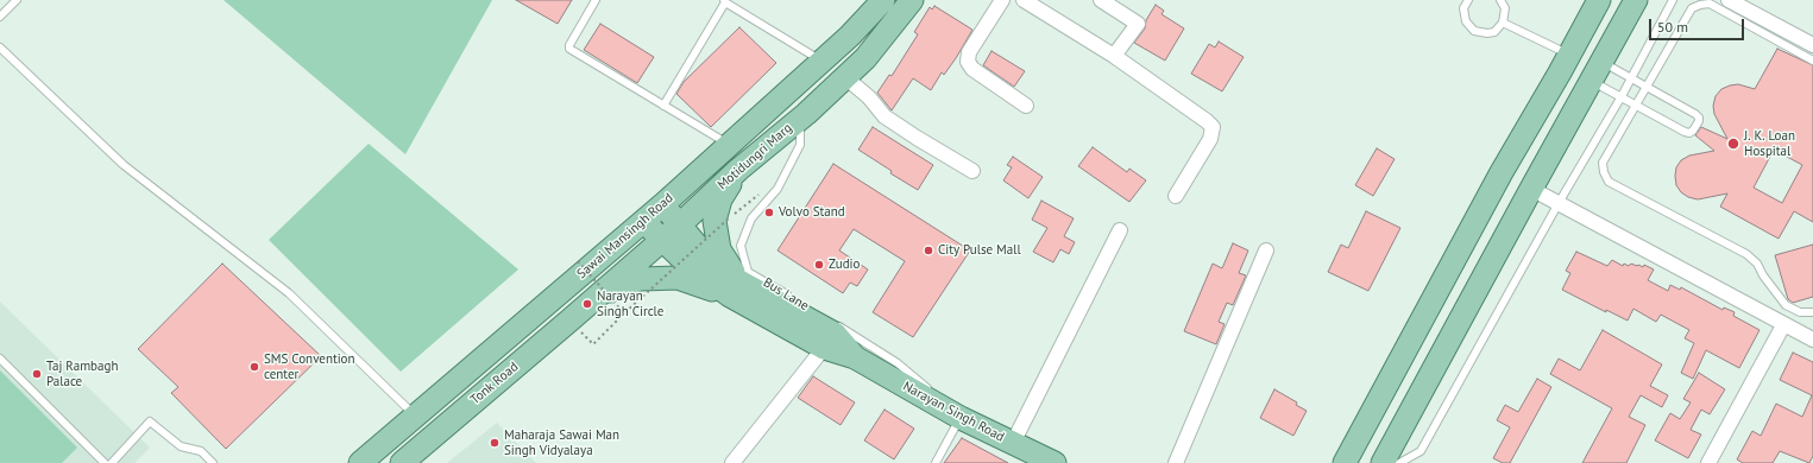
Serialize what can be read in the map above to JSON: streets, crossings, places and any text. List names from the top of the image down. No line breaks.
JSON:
{"streets":{"main road":["Motidungri Marg","Sawai Mansingh Road","Tonk Road","Narayan Singh Road"],"lane":["Bus Lane"]},"crossings":[["Motidungri Marg","Bus Lane"],["Motidungri Marg","Tonk Road"]],"places":["J. K. Loan Hospital","Volvo Stand","City Pulse Mall","Zudio","Narayan Singh Circle","SMS Convention center","Taj Rambagh Palace","Maharaja Sawai Man Singh Vidyalaya"],"scale_bar":"50 m"}
